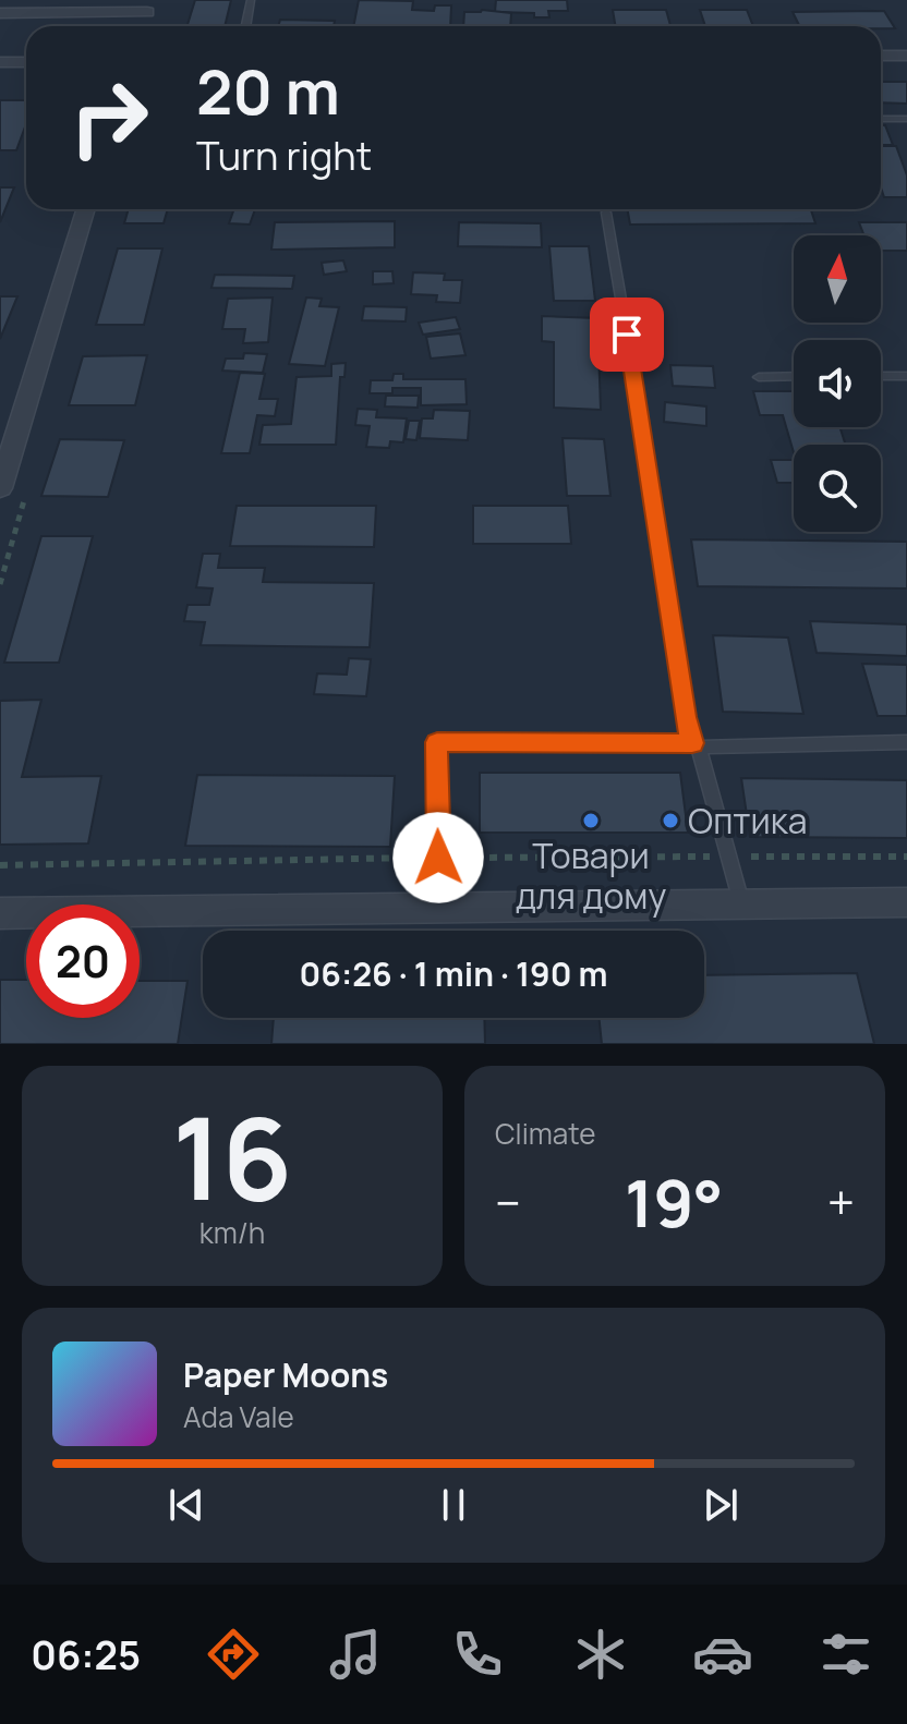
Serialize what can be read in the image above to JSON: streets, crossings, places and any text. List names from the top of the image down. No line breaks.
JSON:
{"places":["Товари для дому","Оптика"],"north":"top","page":{"turn":["20 m","Turn right"],"limit":"20","trip":"06:26 · 1 min · 190 m","tile":[["16","km/h"],"Climate"],"heat":["−","19°","+"],"song":["Paper Moons","Ada Vale"],"tabs":"06:25"}}
